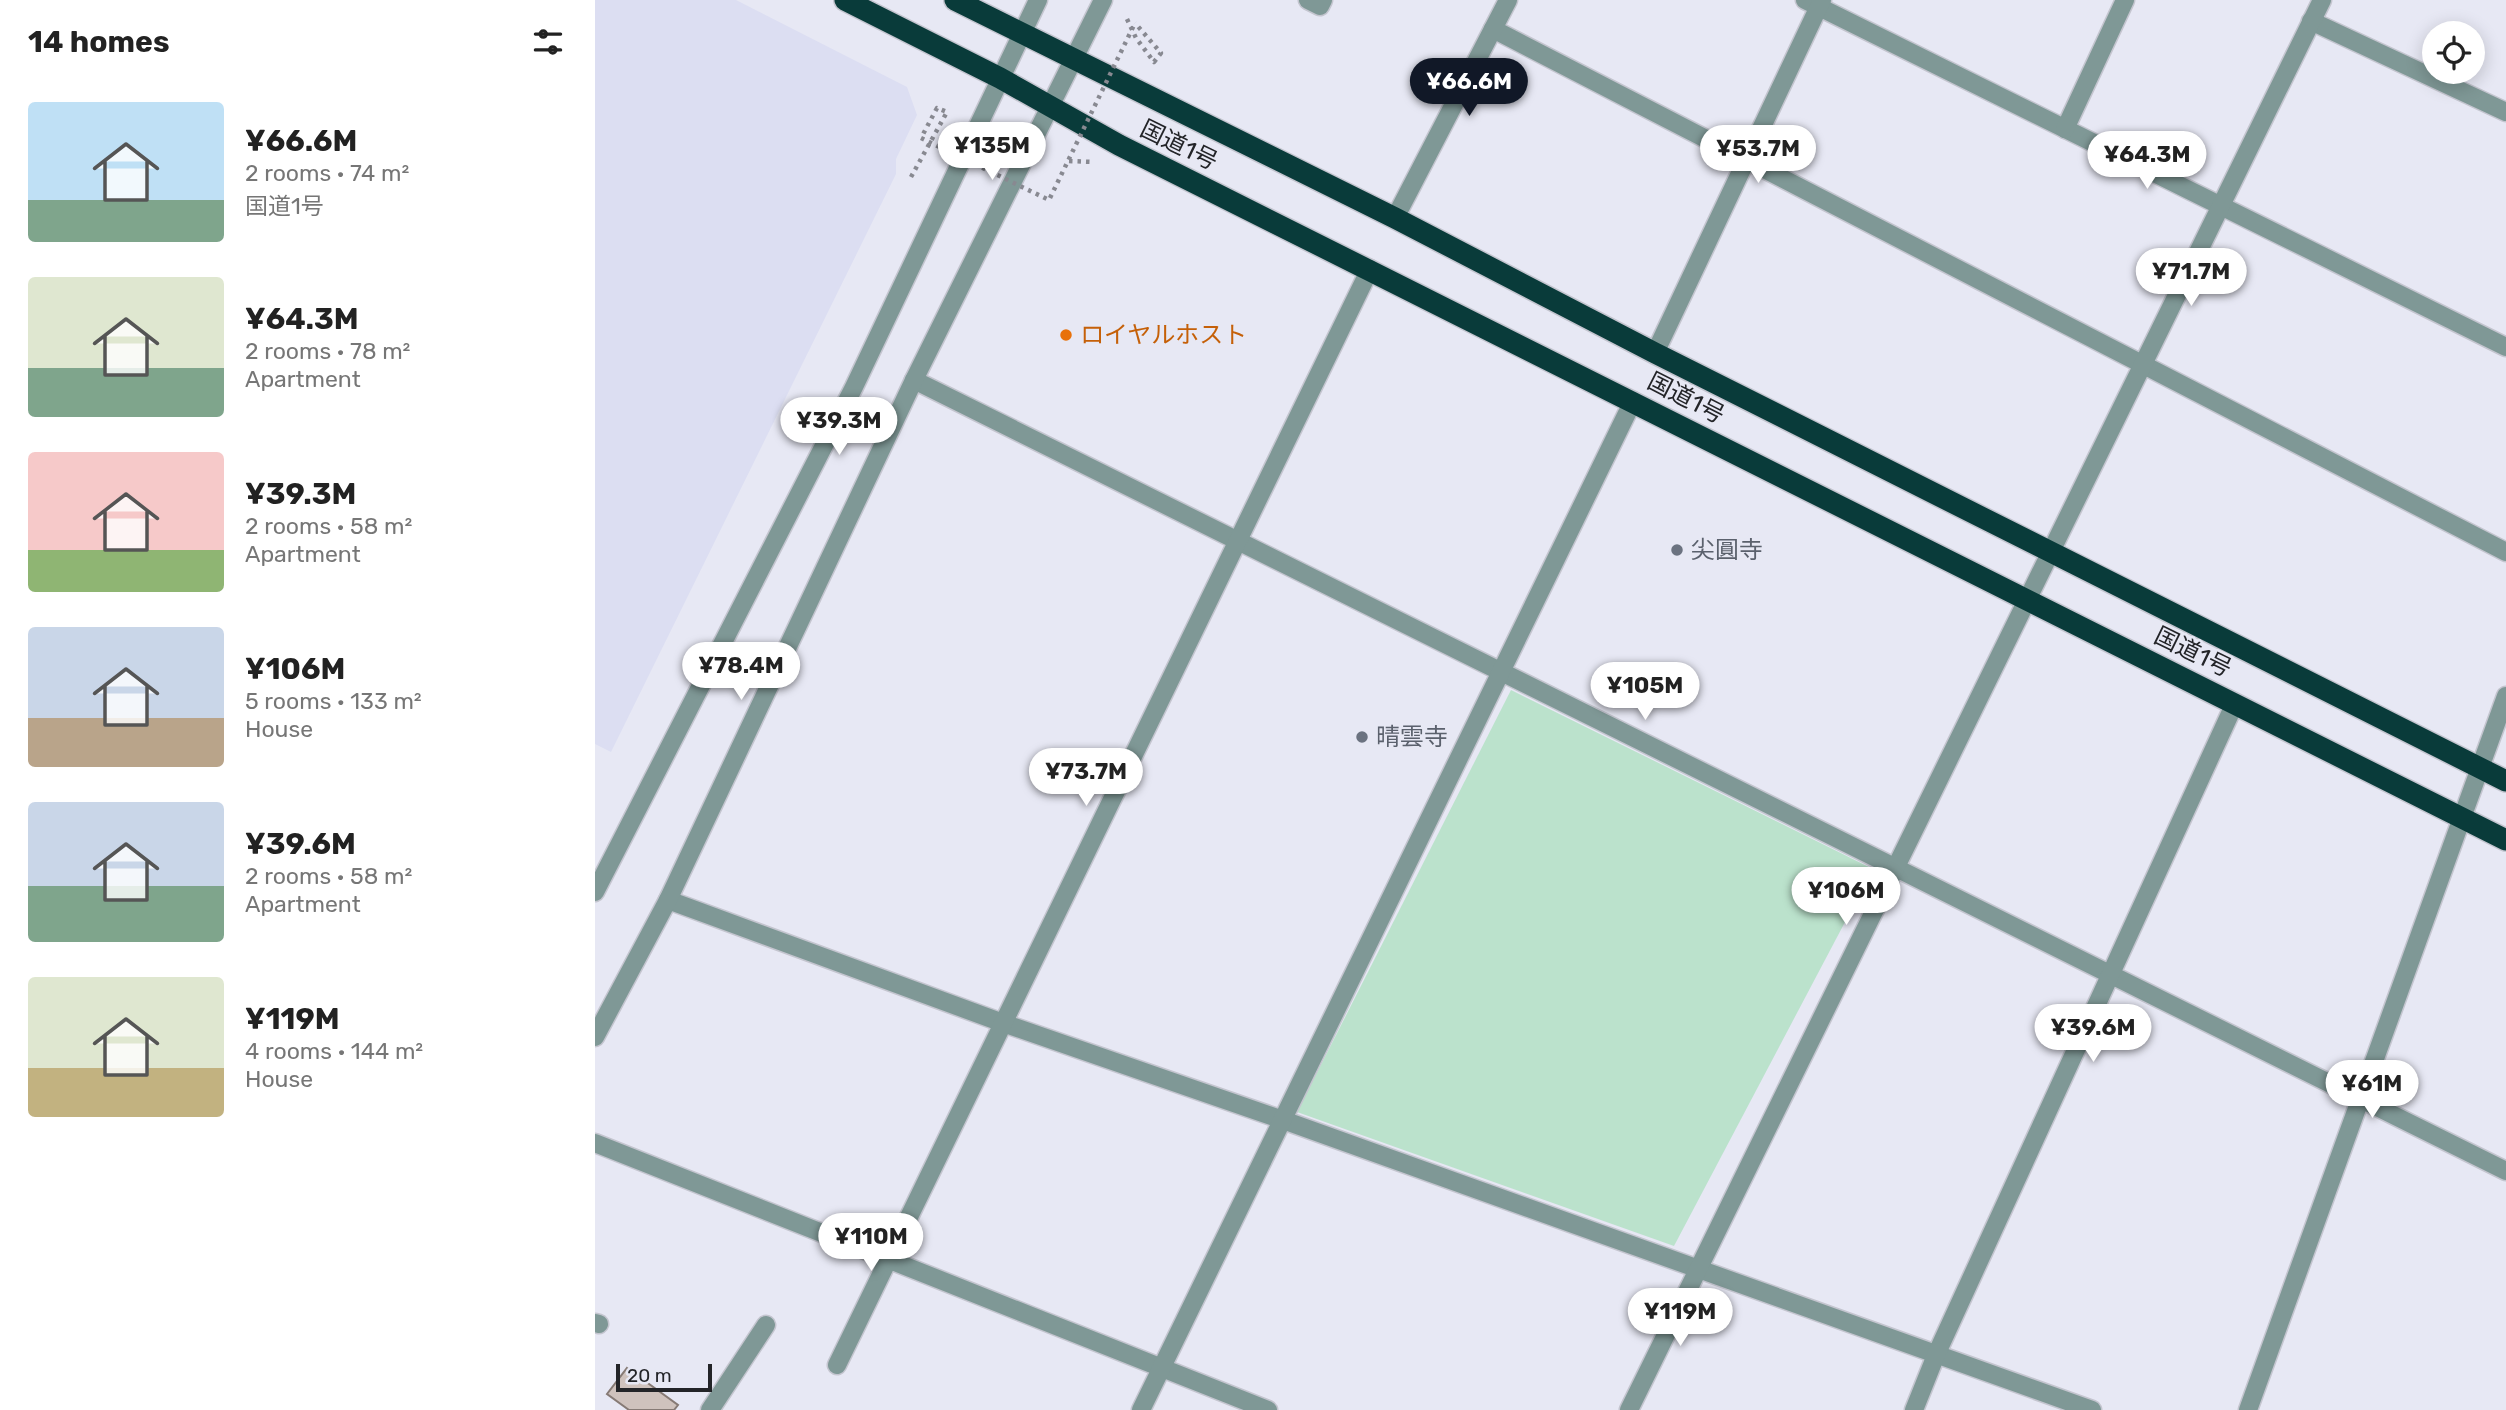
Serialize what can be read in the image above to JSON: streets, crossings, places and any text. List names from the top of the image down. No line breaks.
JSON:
{"streets":{"highway":["国道1号"]},"places":["ロイヤルホスト","尖圓寺","晴雲寺"],"scale_bar":"20 m","page":{"heading":"14 homes","price":["¥66.6M","¥135M","¥53.7M","¥64.3M","¥71.7M","¥39.3M","¥78.4M","¥105M","¥73.7M","¥106M","¥39.6M","¥61M","¥110M","¥119M"],"list":[{"name":"¥66.6M","note":"2 rooms · 74 m² · 国道1号"},{"name":"¥64.3M","note":"2 rooms · 78 m² · Apartment"},{"name":"¥39.3M","note":"2 rooms · 58 m² · Apartment"},{"name":"¥106M","note":"5 rooms · 133 m² · House"},{"name":"¥39.6M","note":"2 rooms · 58 m² · Apartment"},{"name":"¥119M","note":"4 rooms · 144 m² · House"}],"scale":"20 m"}}
